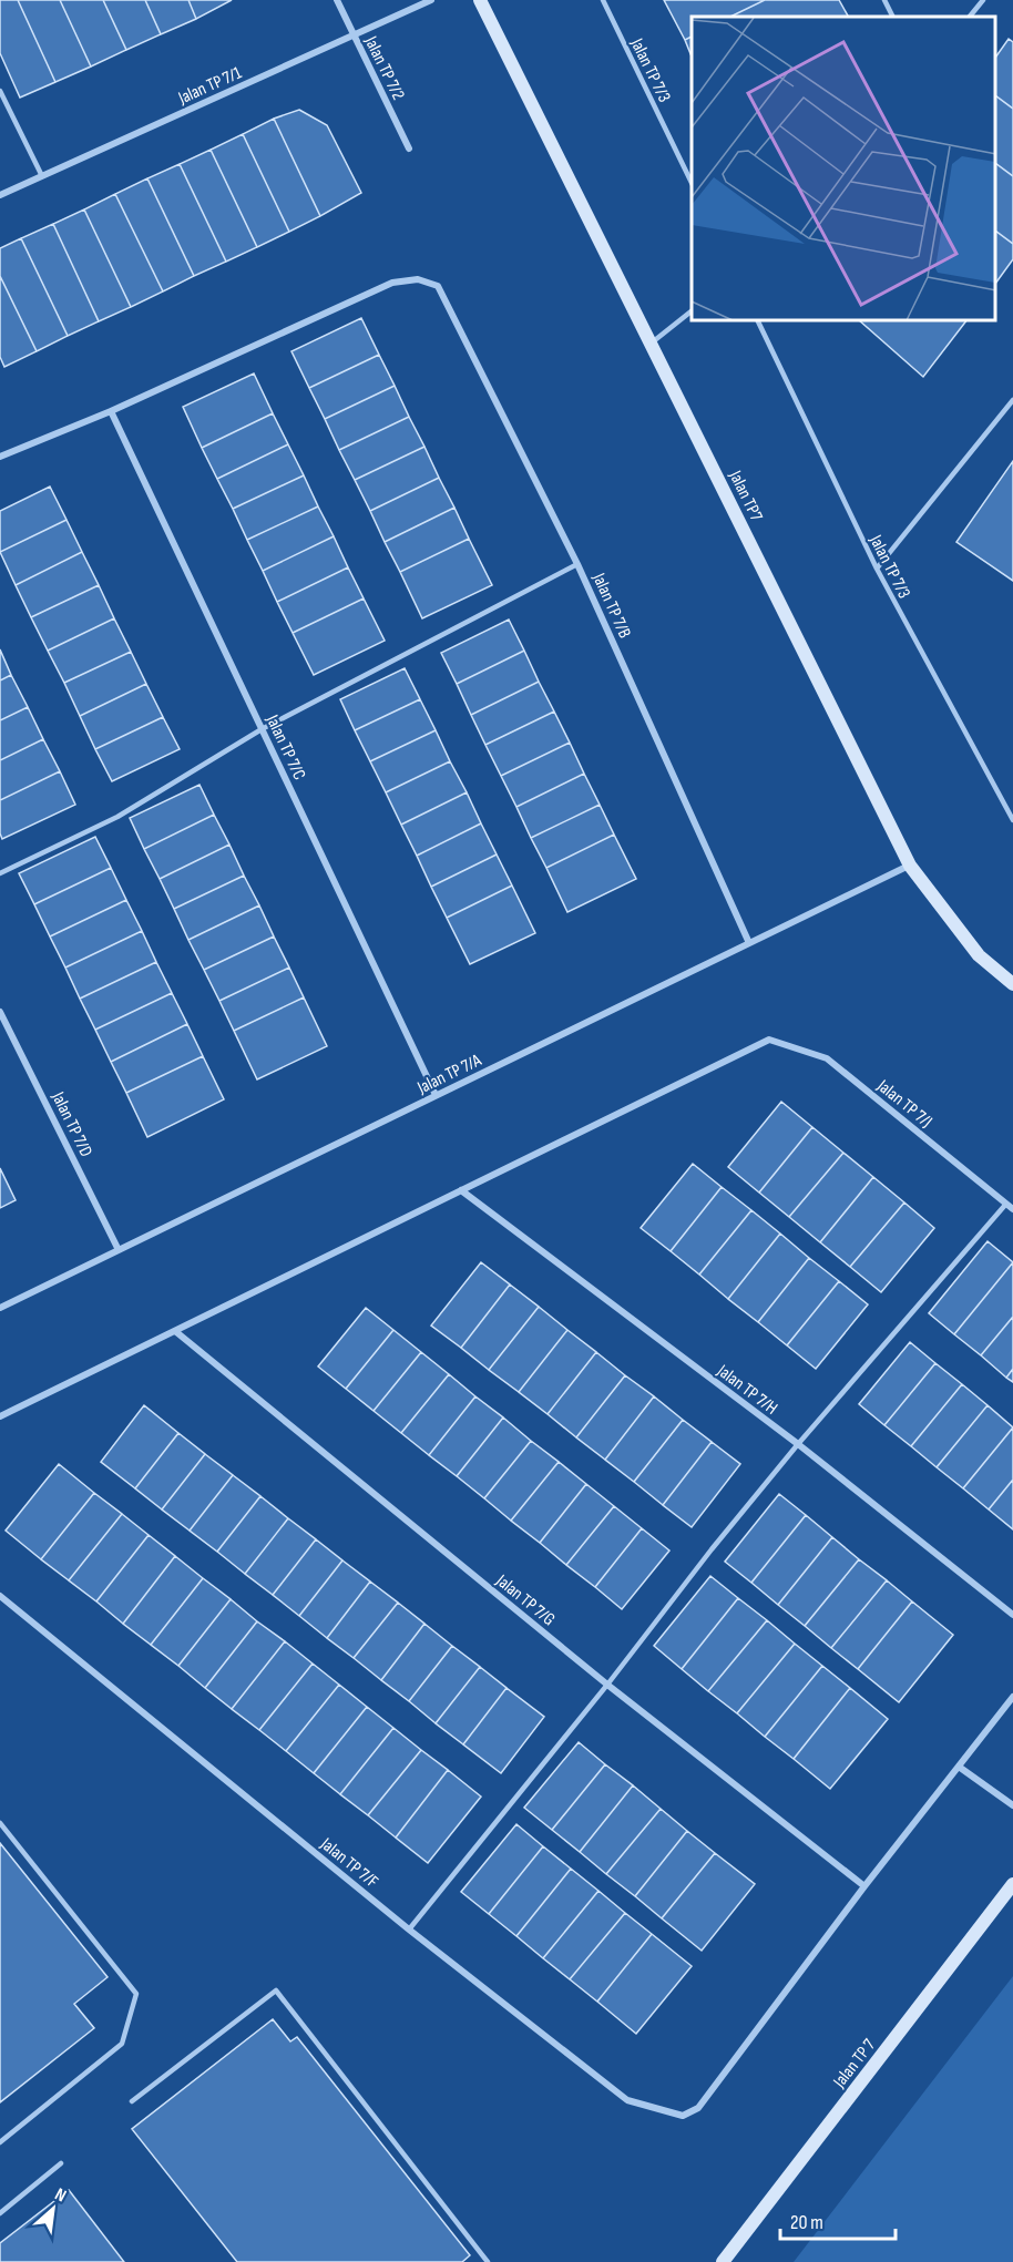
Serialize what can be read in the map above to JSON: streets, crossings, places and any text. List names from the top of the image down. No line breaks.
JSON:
{"streets":{"street":["Jalan TP 7/2","Jalan TP 7/1","Jalan TP7","Jalan TP 7/B","Jalan TP 7/C","Jalan TP 7/A","Jalan TP 7/J","Jalan TP 7/D","Jalan TP 7/H","Jalan TP 7/G","Jalan TP 7/F","Jalan TP 7"],"lane":["Jalan TP 7/3"]},"crossings":[["Jalan TP 7/2","Jalan TP 7/1"],["Jalan TP7","Jalan TP 7/A"],["Jalan TP 7/B","Jalan TP 7/C"],["Jalan TP 7/B","Jalan TP 7/A"],["Jalan TP 7/C","Jalan TP 7/A"],["Jalan TP 7/A","Jalan TP 7/D"],["Jalan TP 7/J","Jalan TP 7/H"],["Jalan TP 7/G","Jalan TP 7/F"]],"scale_bar":"20 m","north":"top right"}
